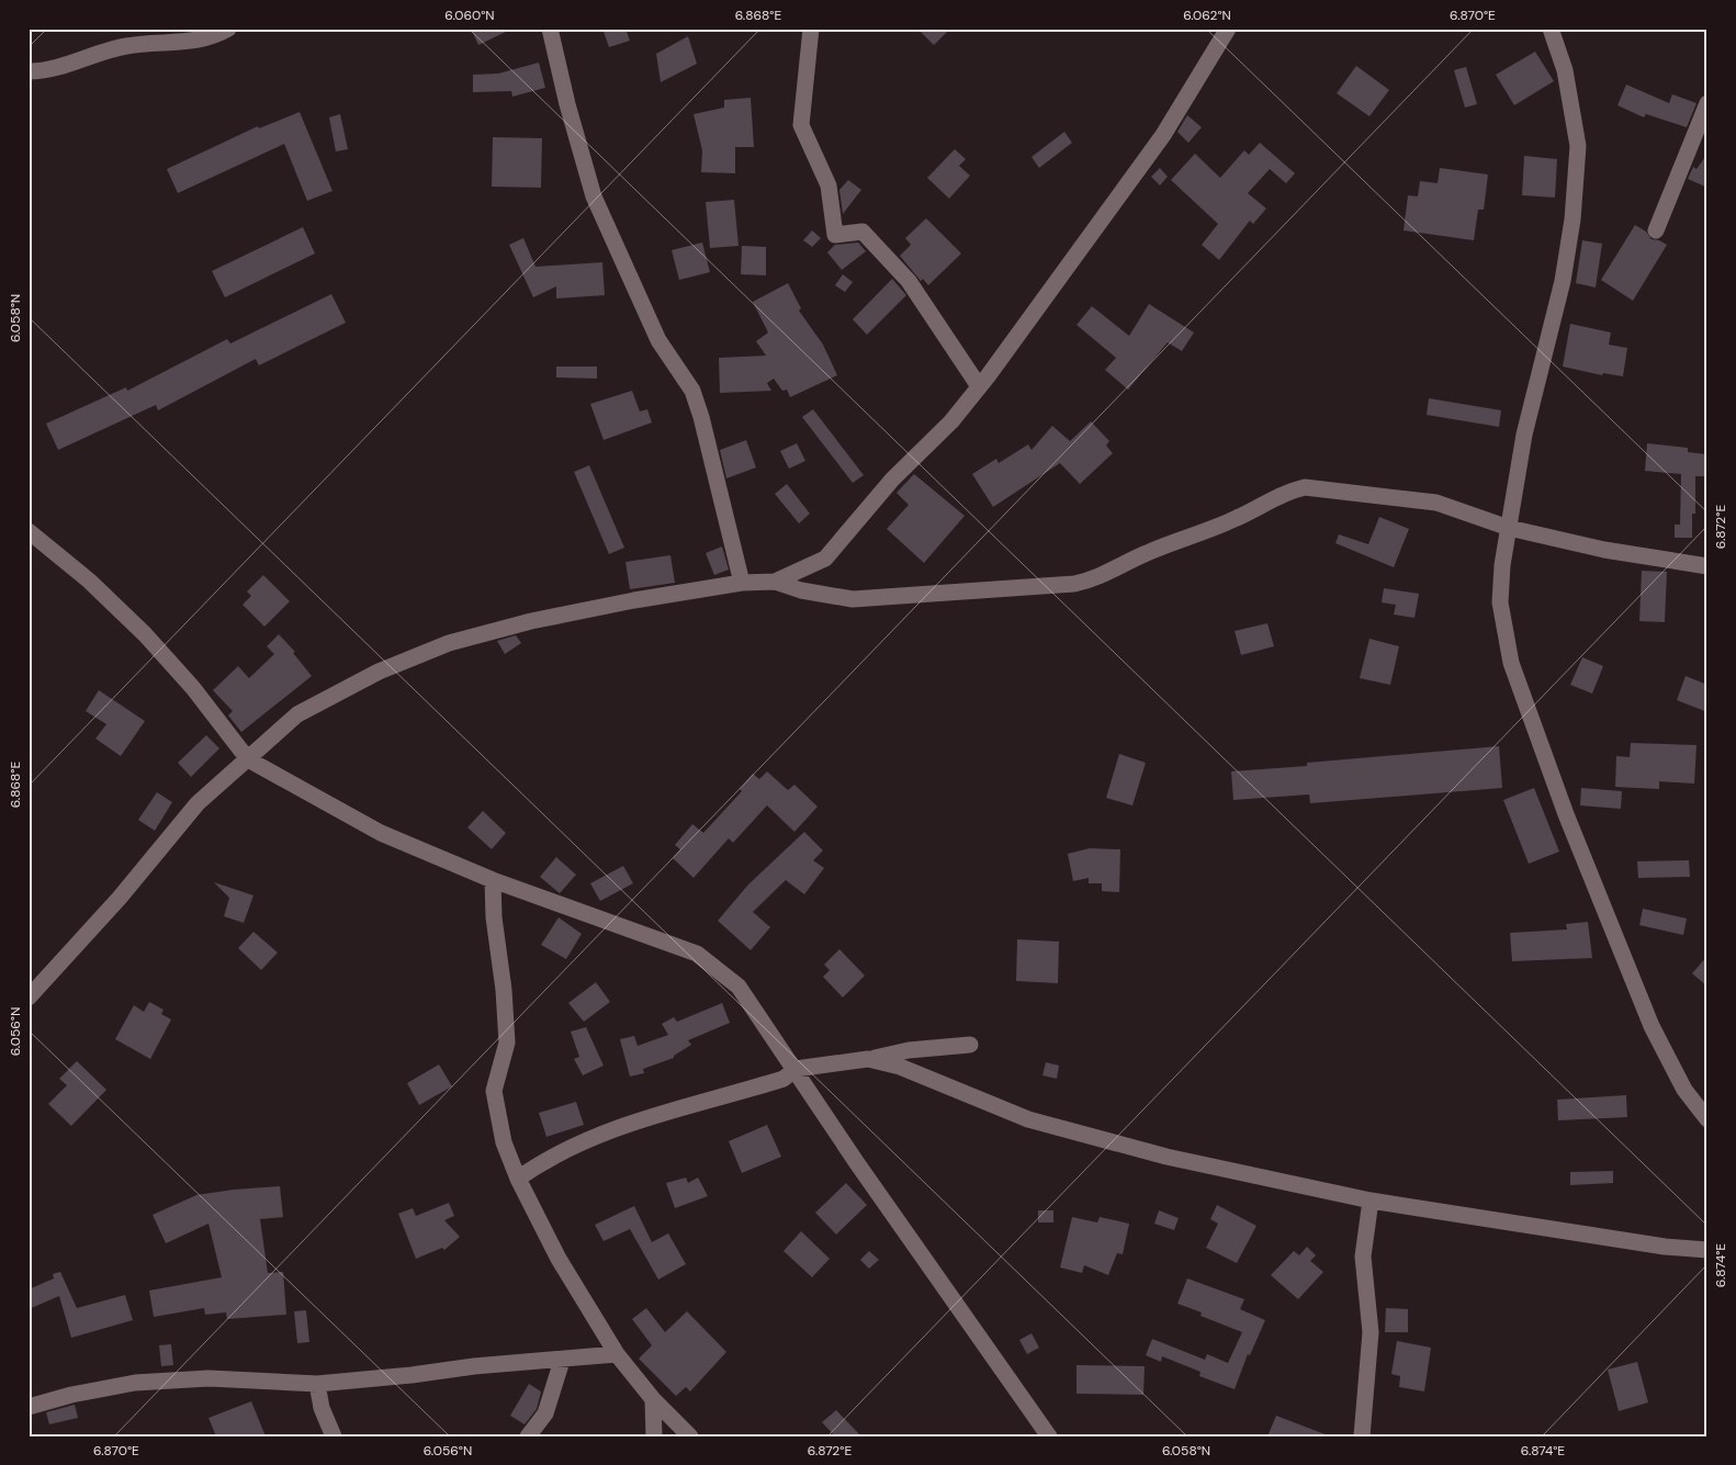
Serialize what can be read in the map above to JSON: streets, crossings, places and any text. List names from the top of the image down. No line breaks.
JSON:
{"coordinates":["6.060°N","6.868°E","6.062°N","6.870°E","6.058°N","6.872°E","6.056°N","6.874°E"]}
